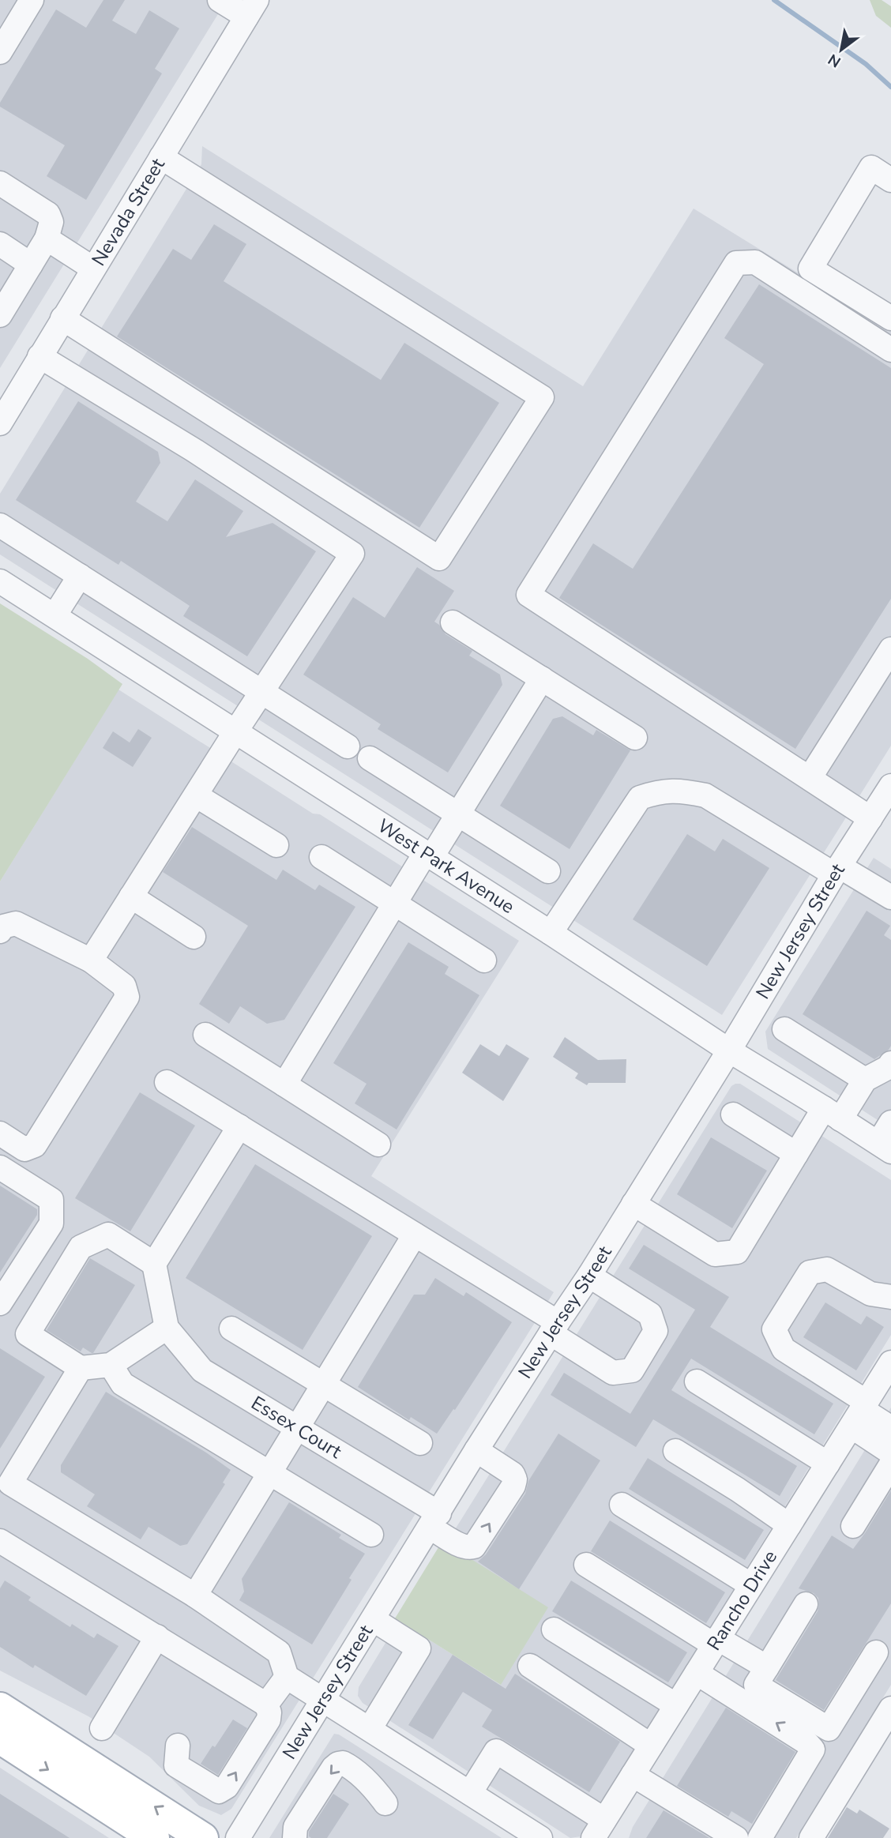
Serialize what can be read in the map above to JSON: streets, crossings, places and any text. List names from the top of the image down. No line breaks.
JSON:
{"streets":{"street":["Nevada Street","West Park Avenue","New Jersey Street","Essex Court","Rancho Drive"]},"crossings":[["West Park Avenue","New Jersey Street"],["New Jersey Street","Essex Court"]],"north":"bottom left"}
